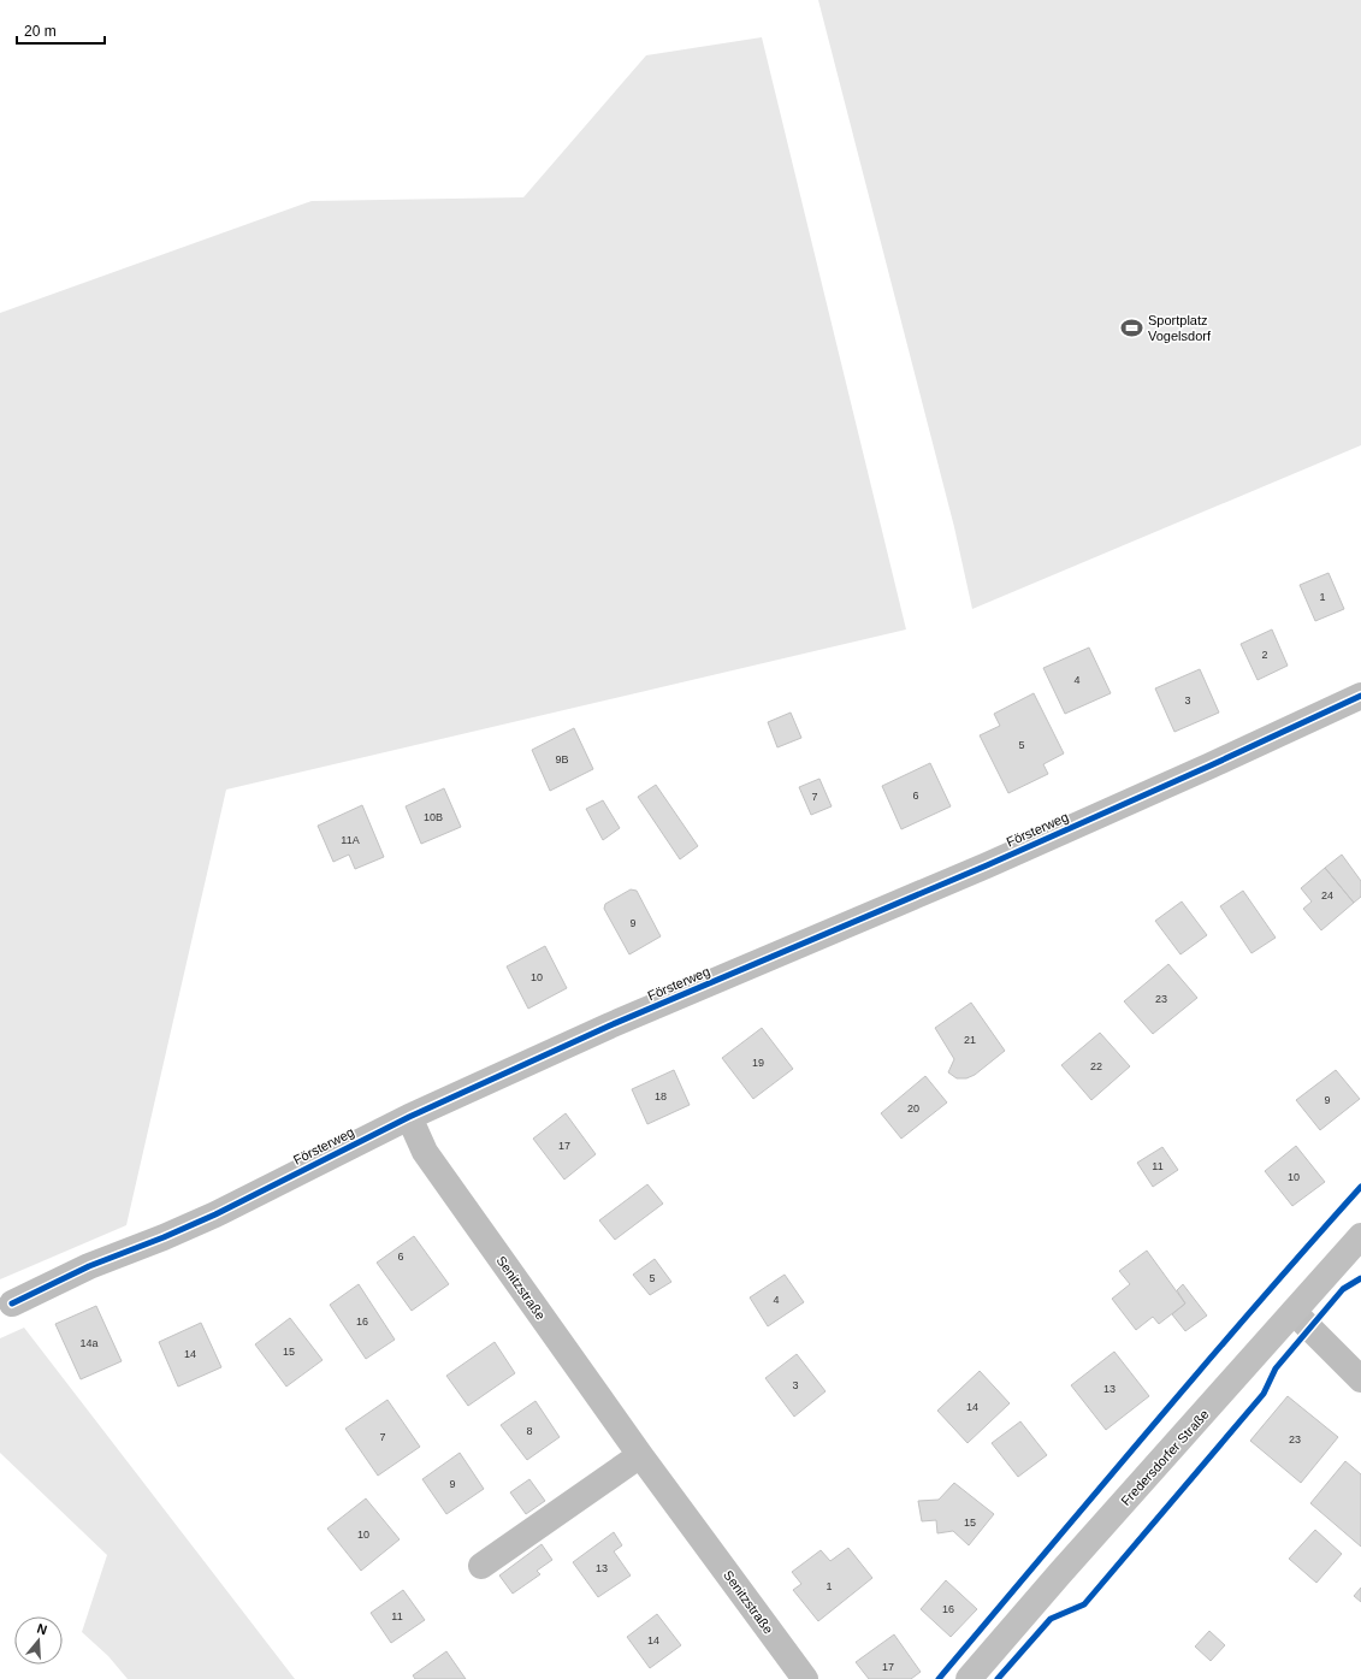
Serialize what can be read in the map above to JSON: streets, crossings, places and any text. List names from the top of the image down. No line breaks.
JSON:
{"streets":{"street":["Försterweg","Senitzstraße","Fredersdorfer Straße"]},"crossings":[["Försterweg","Senitzstraße"]],"places":{"sports":["Sportplatz Vogelsdorf"]},"house_numbers":["1","2","4","3","5","9B","6","7","10B","11A","24","9","10","23","21","19","22","18","9","20","17","11","10","6","5","4","16","14a","15","14","3","13","14","8","7","23","9","15","10","13","1","16","11","14","17"],"scale_bar":"20 m","north":"top"}
